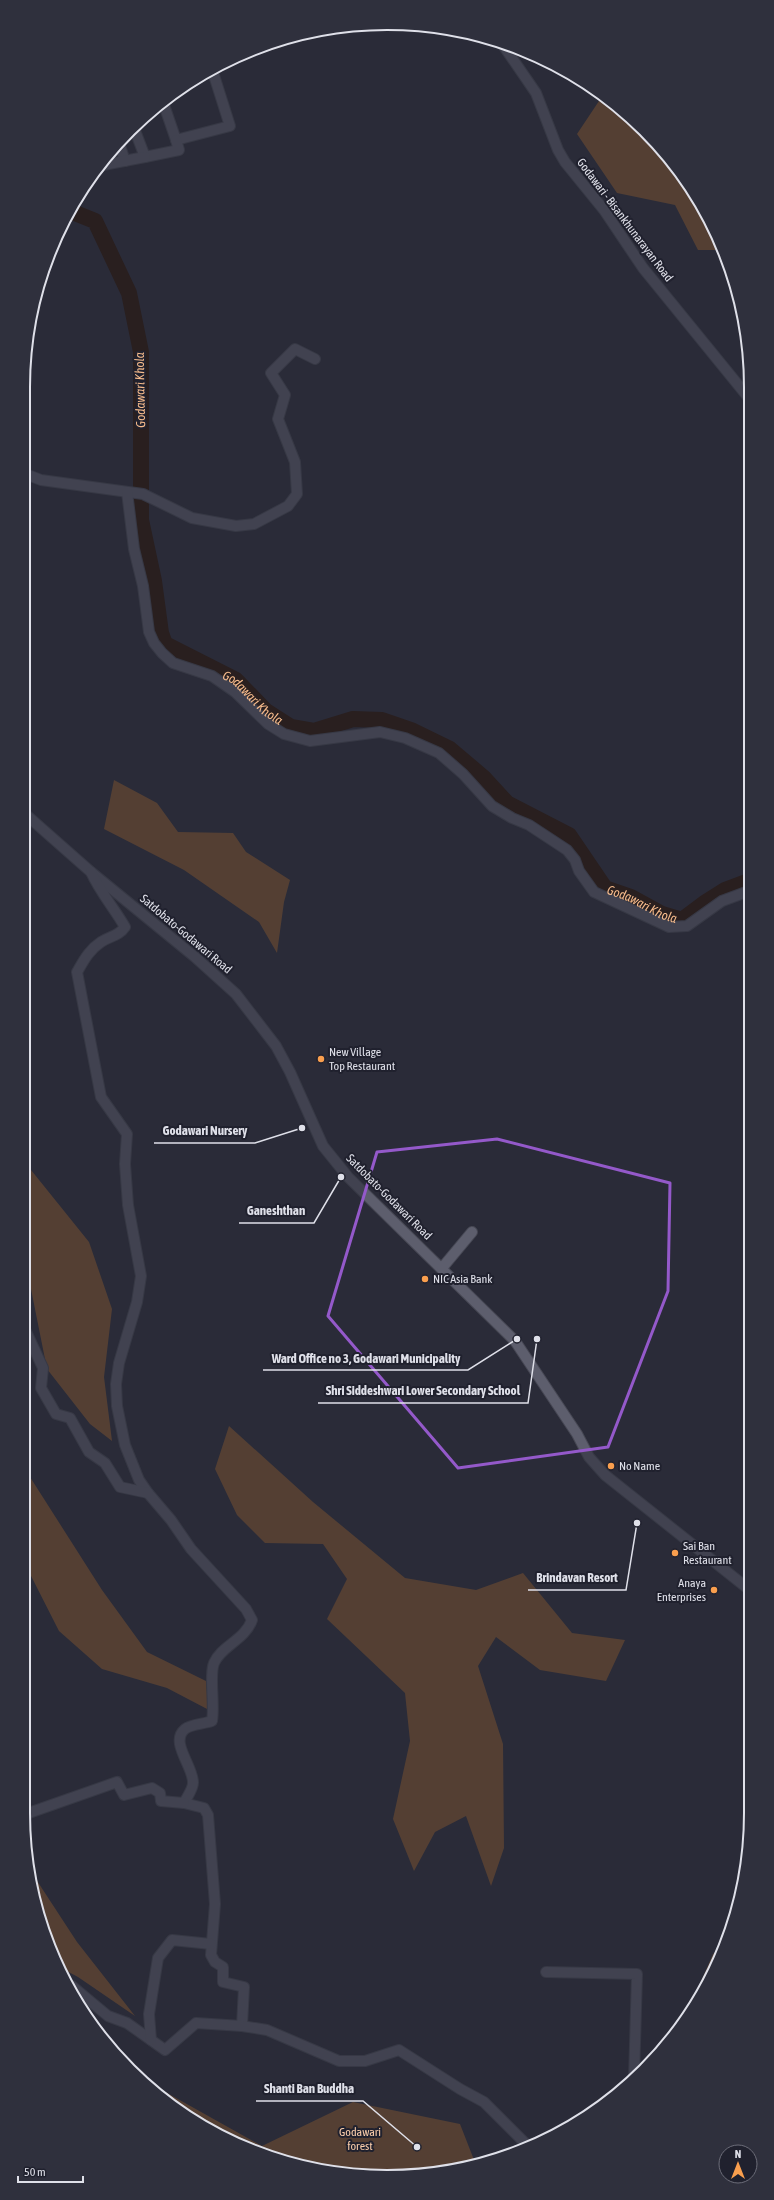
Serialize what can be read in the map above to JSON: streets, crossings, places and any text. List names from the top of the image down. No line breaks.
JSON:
{"streets":{"street":["Godawari - Bisankhunarayan Road","Satdobato-Godawari Road"]},"water":["Godawari Khola"],"parks":["Godawari forest"],"places":["New Village Top Restaurant","Godawari Nursery","Ganeshthan","NIC Asia Bank","Ward Office no 3, Godawari Municipality","Shri Siddeshwari Lower Secondary School","No Name","Brindavan Resort","Sai Ban Restaurant","Anaya Enterprises","Shanti Ban Buddha"],"scale_bar":"50 m","north":"top"}
